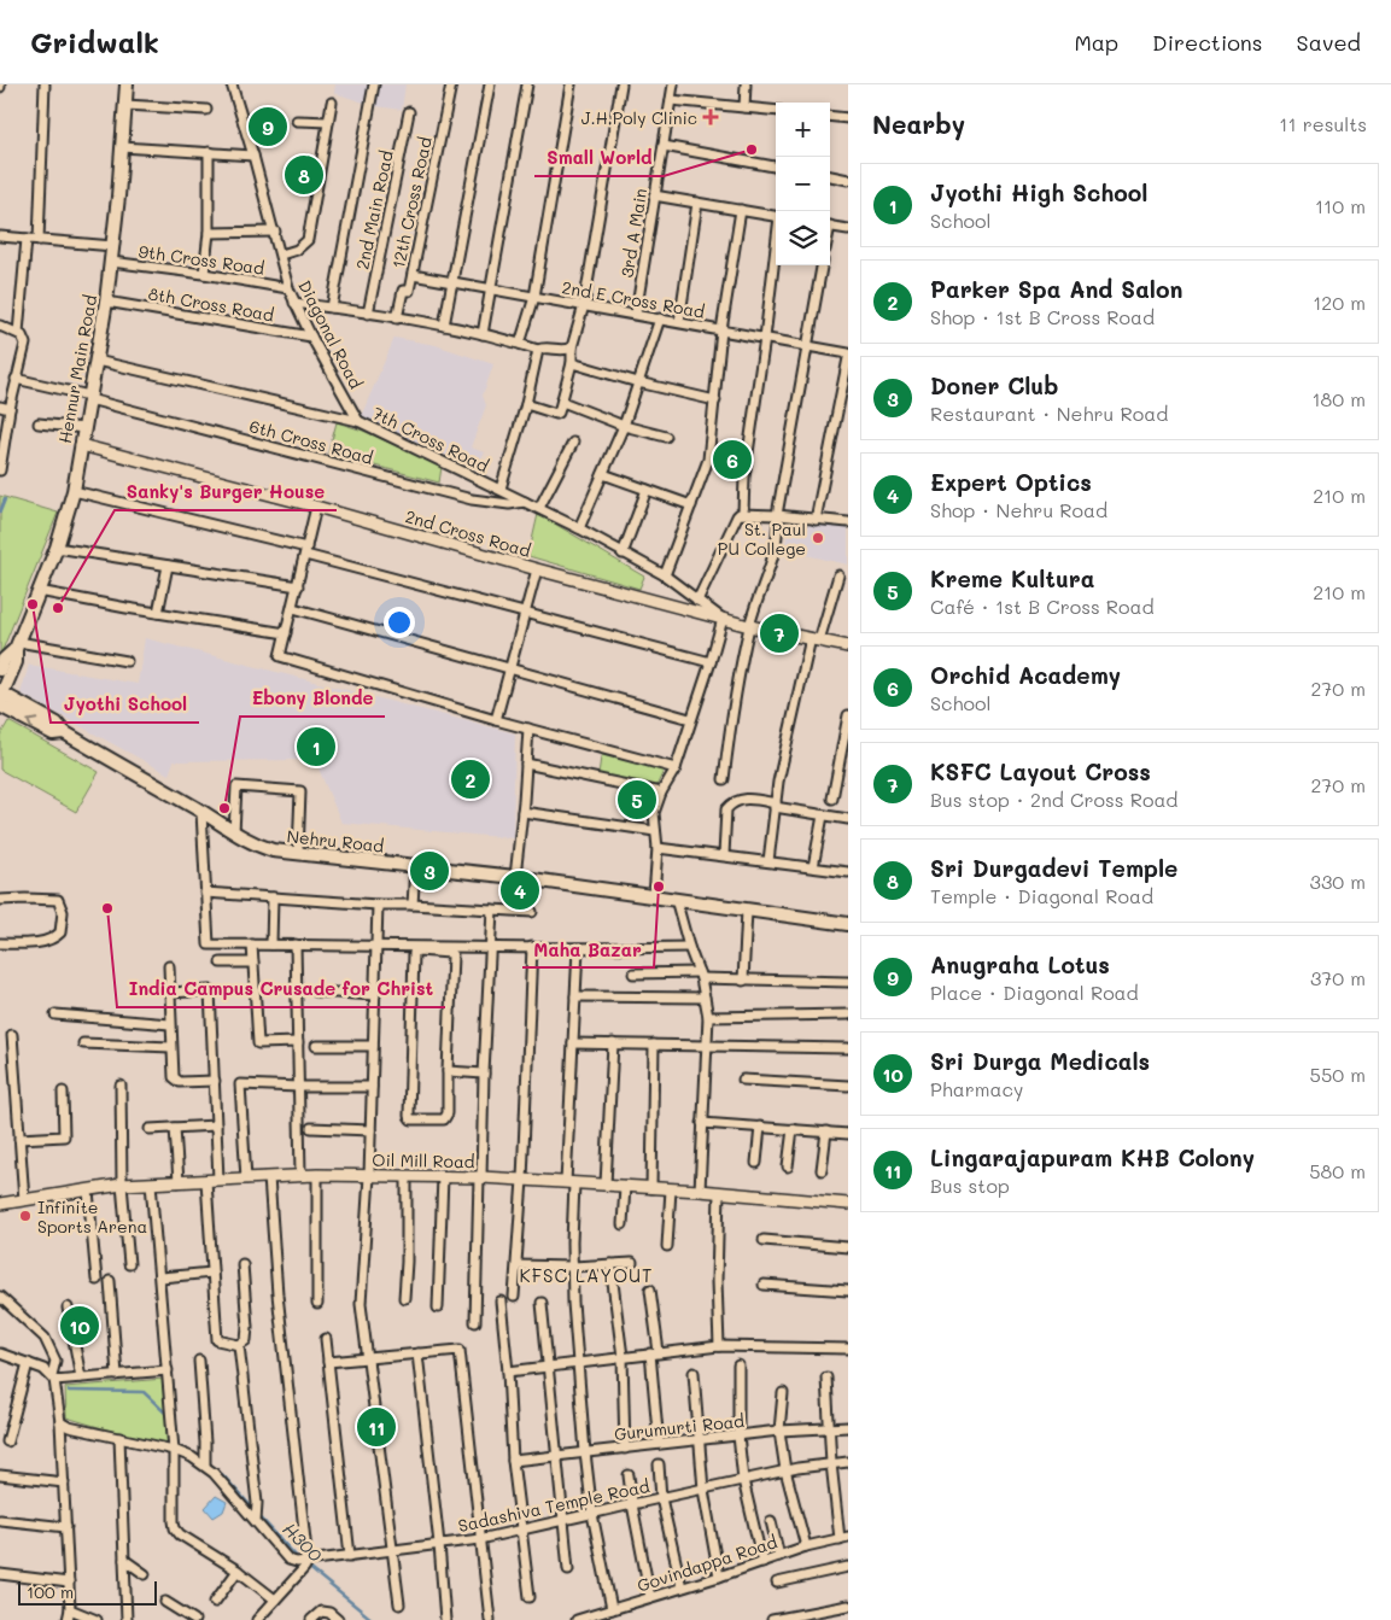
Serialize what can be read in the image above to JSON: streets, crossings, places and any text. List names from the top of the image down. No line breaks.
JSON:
{"streets":{"main road":["Hennur Main Road","Nehru Road"],"street":["12th Cross Road","2nd Main Road","3rd A Main","9th Cross Road","2nd E Cross Road","8th Cross Road","Diagonal Road","7th Cross Road","6th Cross Road","2nd Cross Road","Oil Mill Road","Gurumurti Road","Sadashiva Temple Road","Govindappa Road"]},"crossings":[["12th Cross Road","2nd E Cross Road"],["3rd A Main","2nd E Cross Road"],["9th Cross Road","Diagonal Road"],["9th Cross Road","Hennur Main Road"],["8th Cross Road","Diagonal Road"],["8th Cross Road","Hennur Main Road"],["Diagonal Road","7th Cross Road"],["Hennur Main Road","7th Cross Road"],["Hennur Main Road","6th Cross Road"],["Hennur Main Road","2nd Cross Road"],["Hennur Main Road","Nehru Road"],["7th Cross Road","6th Cross Road"],["7th Cross Road","2nd Cross Road"]],"districts":["KFSC LAYOUT"],"water":["H300"],"places":{"health":["J.H.Poly Clinic"],"other":["Small World","St. Paul PU College","Jyothi School","Sanky's Burger House","Ebony Blonde","Maha Bazar","India Campus Crusade for Christ","Infinite Sports Arena"]},"scale_bar":"100 m","page":{"header":"Gridwalk","nav":["Map","Directions","Saved"],"heading":["Nearby","11 results"],"map_buttons":["+","−"],"pins":["9","8","6","7","1","2","5","3","4","10","11"],"list":[{"mark":"1","name":"Jyothi High School","note":"School","value":"110 m"},{"mark":"2","name":"Parker Spa And Salon","note":"Shop · 1st B Cross Road","value":"120 m"},{"mark":"3","name":"Doner Club","note":"Restaurant · Nehru Road","value":"180 m"},{"mark":"4","name":"Expert Optics","note":"Shop · Nehru Road","value":"210 m"},{"mark":"5","name":"Kreme Kultura","note":"Café · 1st B Cross Road","value":"210 m"},{"mark":"6","name":"Orchid Academy","note":"School","value":"270 m"},{"mark":"7","name":"KSFC Layout Cross","note":"Bus stop · 2nd Cross Road","value":"270 m"},{"mark":"8","name":"Sri Durgadevi Temple","note":"Temple · Diagonal Road","value":"330 m"},{"mark":"9","name":"Anugraha Lotus","note":"Place · Diagonal Road","value":"370 m"},{"mark":"10","name":"Sri Durga Medicals","note":"Pharmacy","value":"550 m"},{"mark":"11","name":"Lingarajapuram KHB Colony","note":"Bus stop","value":"580 m"}],"scale":"100 m"}}
